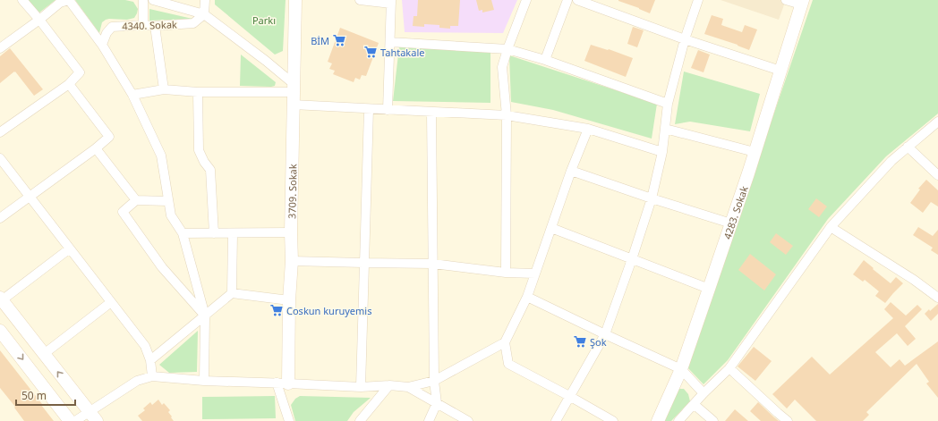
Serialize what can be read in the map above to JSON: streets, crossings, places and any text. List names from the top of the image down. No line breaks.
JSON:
{"streets":{"street":["4340. Sokak","3709. Sokak","4283. Sokak"]},"parks":["Parkı"],"places":{"supermarket":["BİM","Tahtakale","Coskun kuruyemis","Şok"]},"scale_bar":"50 m"}
